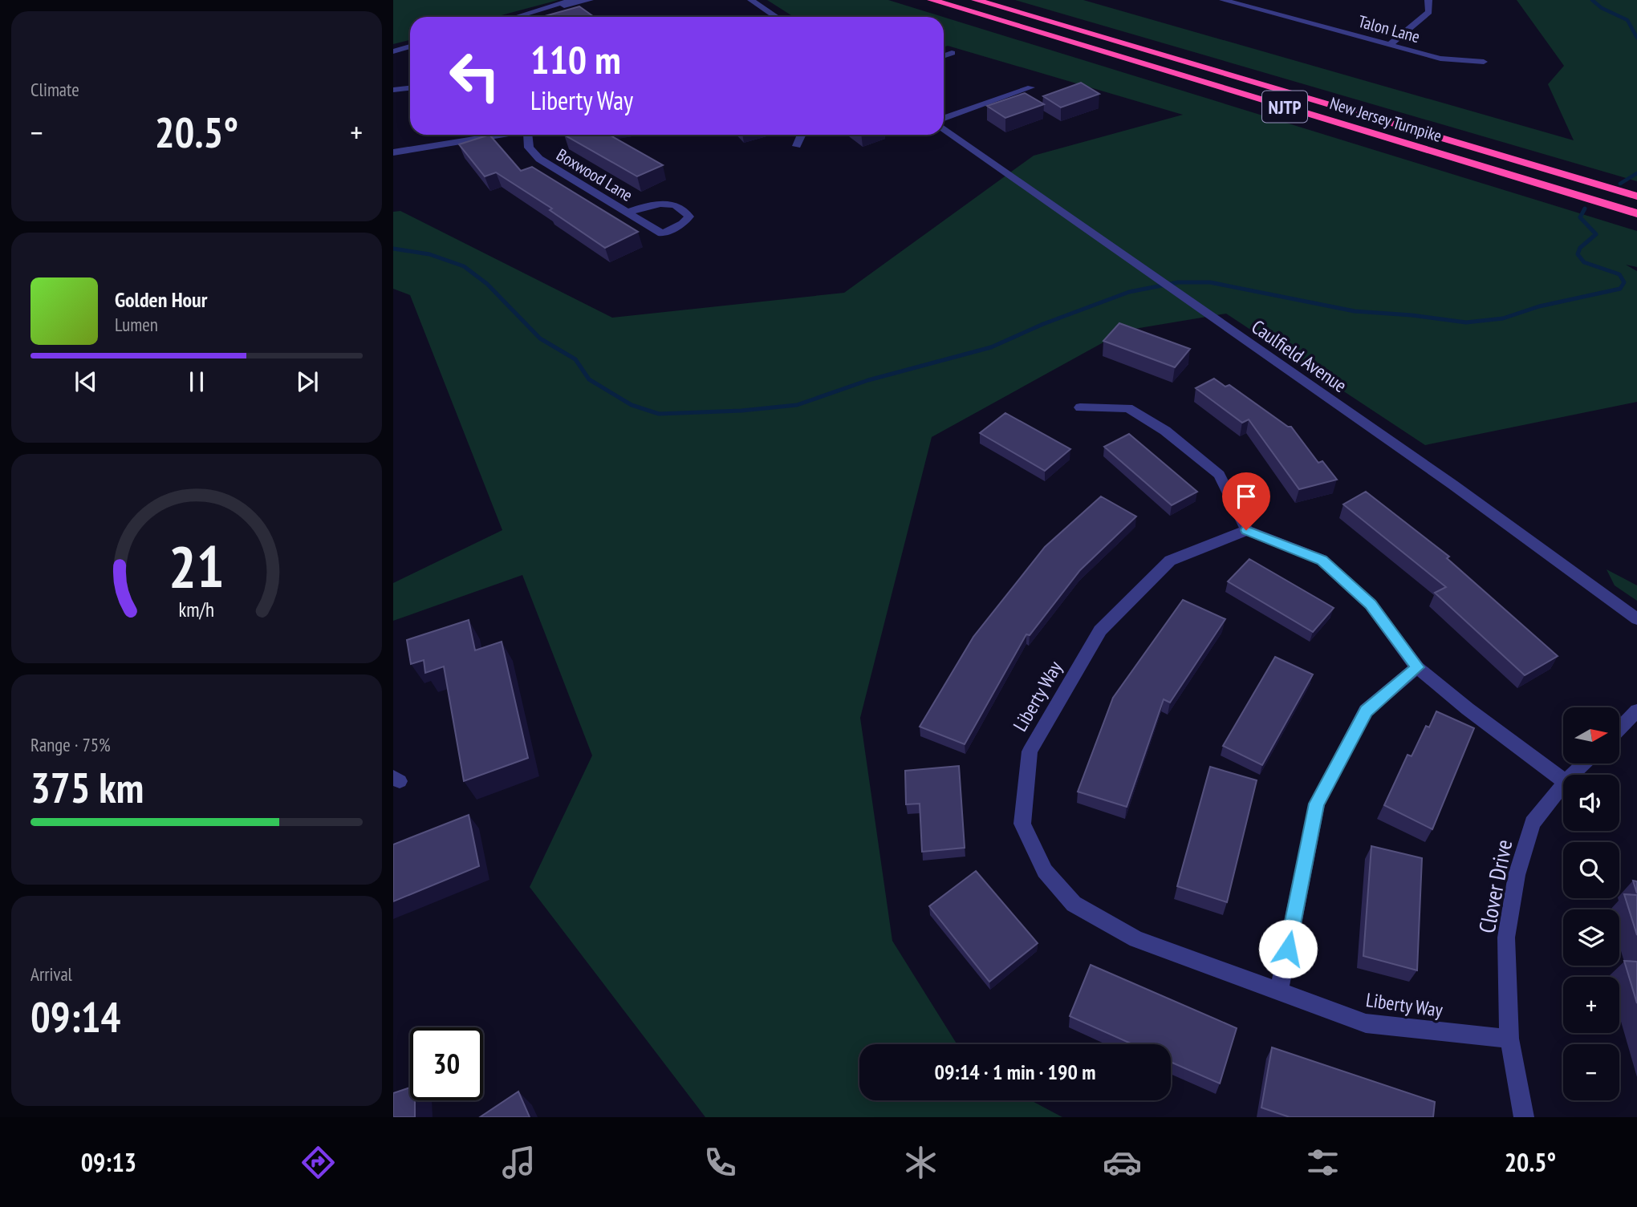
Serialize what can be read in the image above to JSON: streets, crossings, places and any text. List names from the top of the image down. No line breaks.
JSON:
{"streets":{"highway":["NJTP","New Jersey Turnpike"],"street":["Talon Lane","Boxwood Lane","Caulfield Avenue","Liberty Way","Clover Drive"]},"crossings":[["Liberty Way","Clover Drive"]],"north":"right","page":{"tile":["Climate",["Range · 75%","375 km"],["Arrival","09:14"]],"turn":["110 m","Liberty Way"],"heat":["−","20.5°","+"],"song":["Golden Hour","Lumen"],"map_buttons":["+","−"],"limit":"30","trip":"09:14 · 1 min · 190 m","tabs":["09:13","20.5°"],"gauge":["21","km/h"]}}
